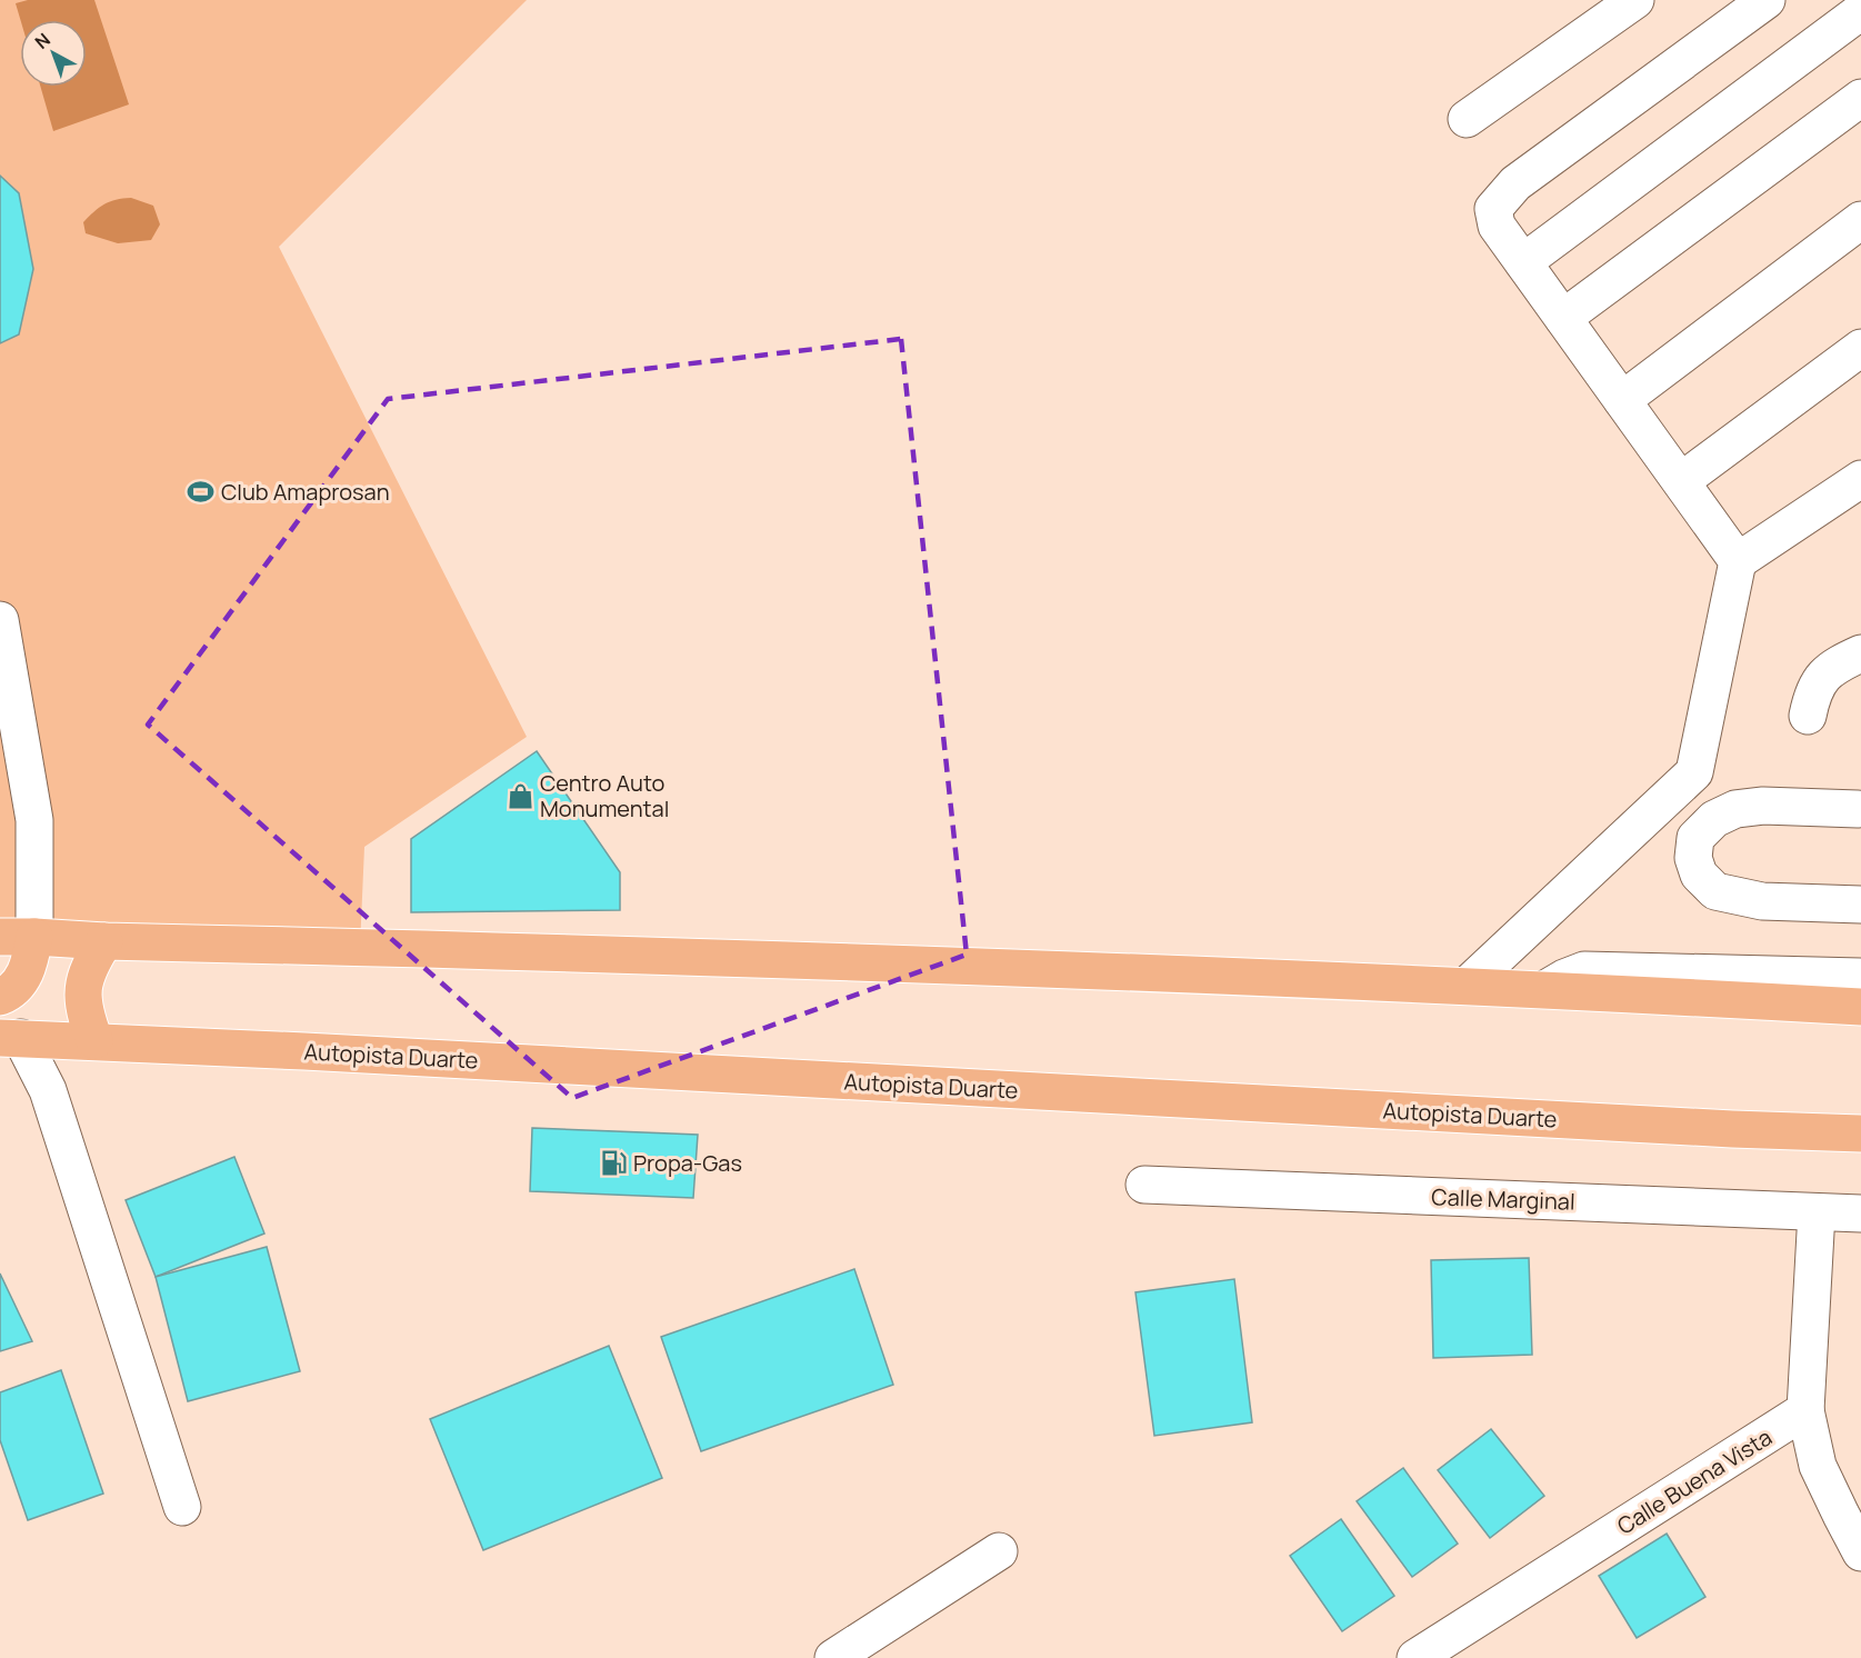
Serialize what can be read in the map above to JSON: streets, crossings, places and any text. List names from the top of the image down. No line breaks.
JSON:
{"streets":{"highway":["Autopista Duarte"],"street":["Calle Marginal","Calle Buena Vista"]},"places":{"sports":["Club Amaprosan"],"shop":["Centro Auto Monumental"],"fuel station":["Propa-Gas"]},"north":"top left"}
